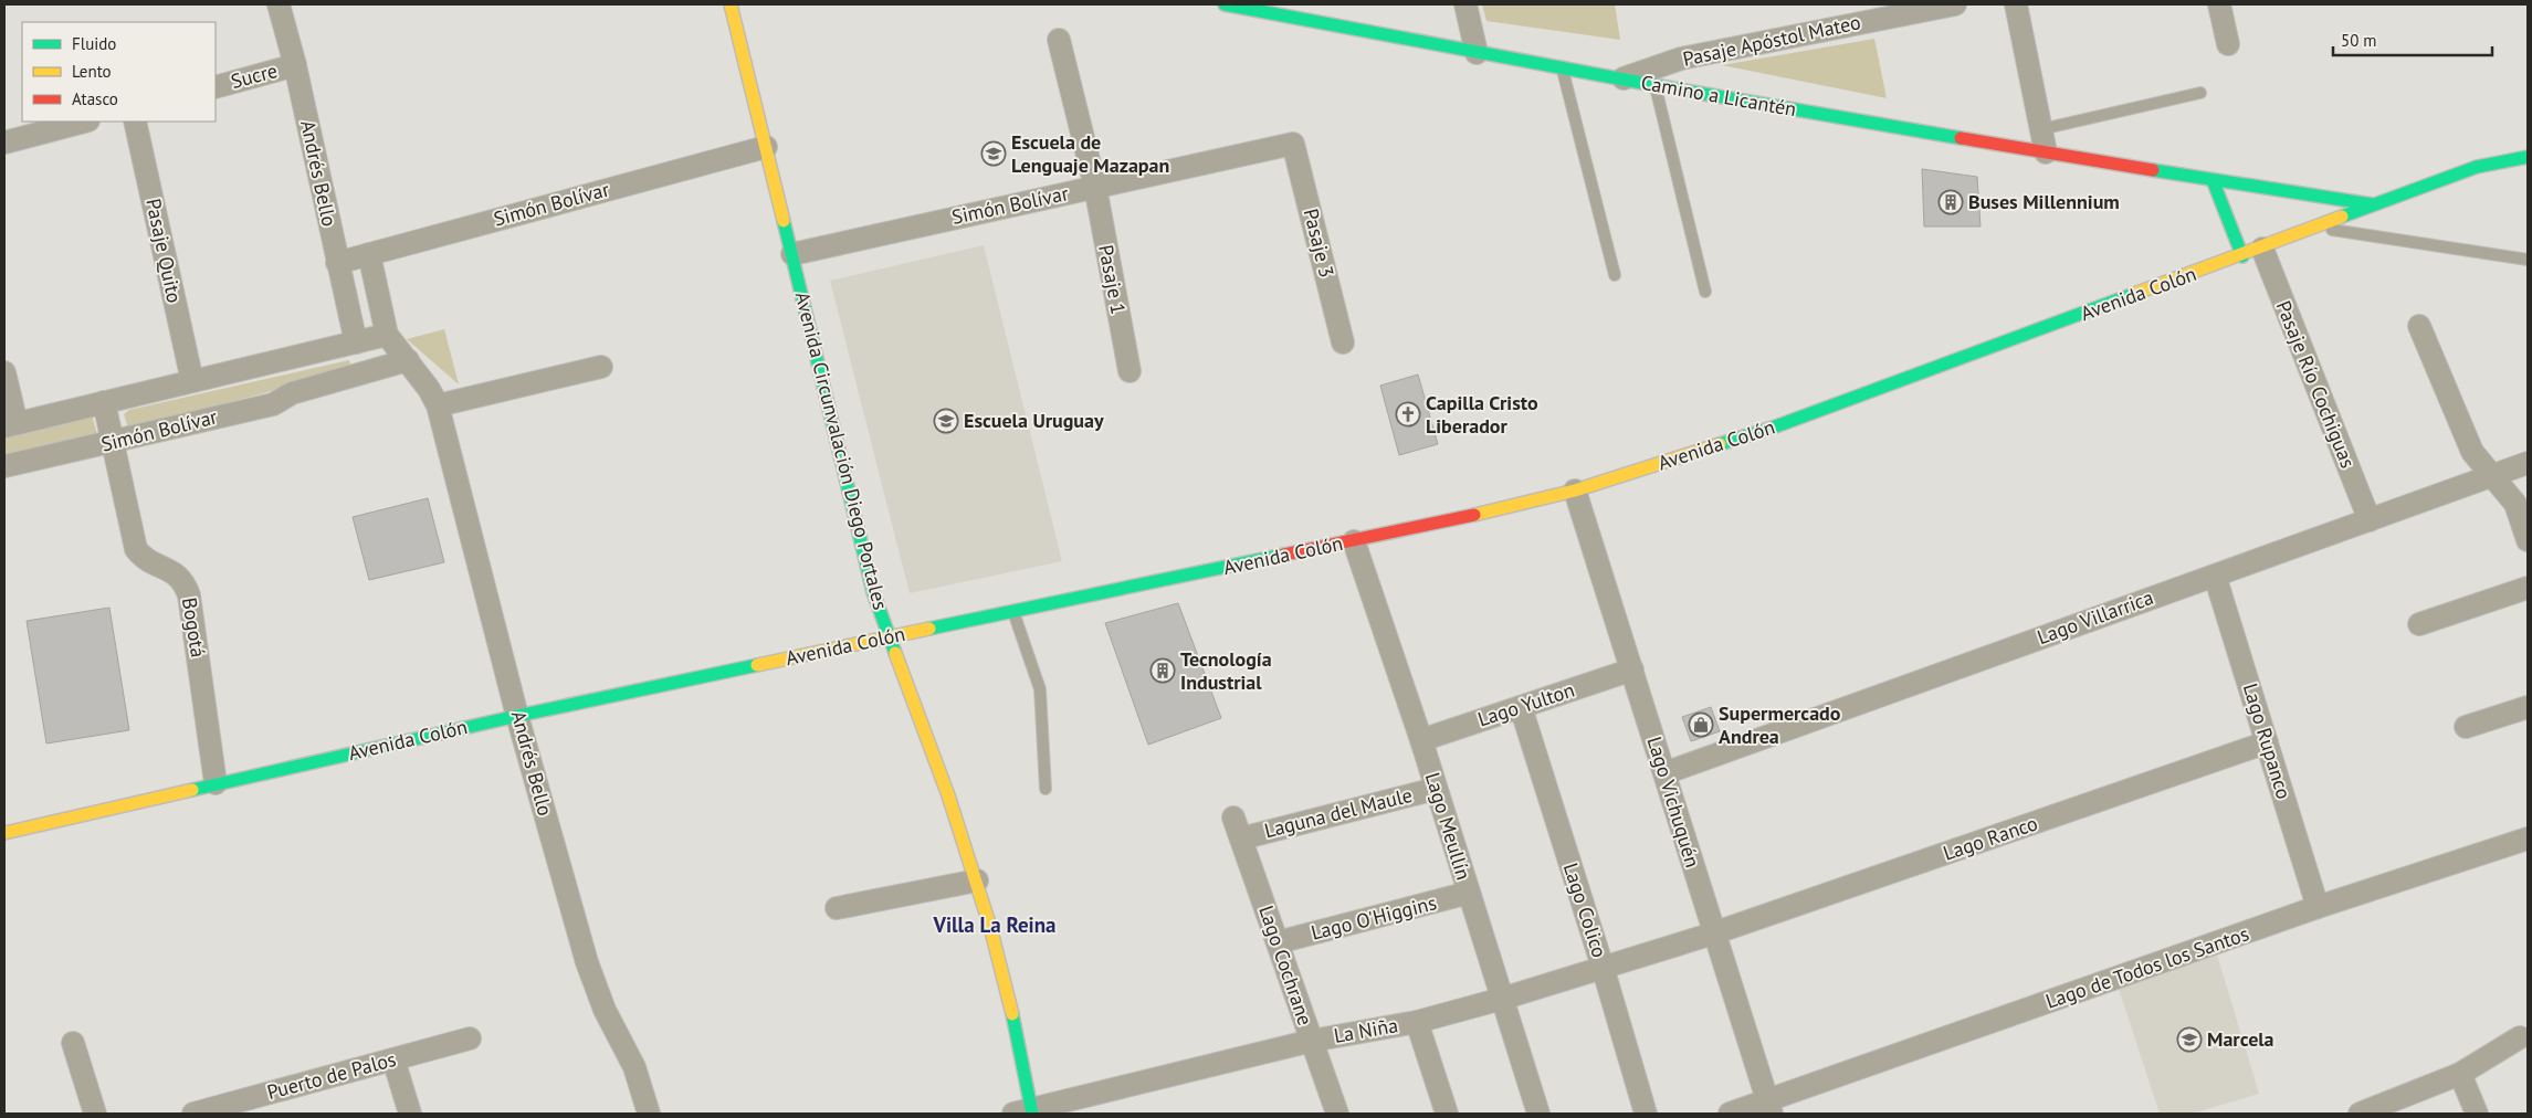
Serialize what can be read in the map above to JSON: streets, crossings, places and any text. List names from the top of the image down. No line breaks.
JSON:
{"streets":{"street":["Pasaje Apóstol Mateo","Sucre","Camino a Licantén","Andrés Bello","Simón Bolívar","Pasaje 3","Pasaje Quito","Pasaje 1","Avenida Colón","Pasaje Río Cochiguas","Avenida Circunvalación Diego Portales","Lago Villarrica","Bogotá","Lago Yulton","Lago Rupanco","Lago Vichuquén","Laguna del Maule","Lago Meullín","Lago Ranco","Lago Colico","Lago O'Higgins","Lago Cochrane","Lago de Todos los Santos","La Niña","Puerto de Palos"]},"crossings":[["Pasaje Apóstol Mateo","Camino a Licantén"],["Sucre","Andrés Bello"],["Camino a Licantén","Avenida Colón"],["Andrés Bello","Simón Bolívar"],["Andrés Bello","Avenida Colón"],["Simón Bolívar","Pasaje 3"],["Simón Bolívar","Pasaje Quito"],["Simón Bolívar","Pasaje 1"],["Simón Bolívar","Avenida Circunvalación Diego Portales"],["Simón Bolívar","Bogotá"],["Avenida Colón","Pasaje Río Cochiguas"],["Avenida Colón","Avenida Circunvalación Diego Portales"],["Avenida Colón","Bogotá"],["Avenida Colón","Lago Vichuquén"],["Avenida Colón","Lago Meullín"],["Pasaje Río Cochiguas","Lago Villarrica"],["Avenida Circunvalación Diego Portales","La Niña"],["Lago Villarrica","Lago Rupanco"],["Lago Villarrica","Lago Vichuquén"],["Lago Yulton","Lago Vichuquén"],["Lago Yulton","Lago Meullín"],["Lago Yulton","Lago Colico"],["Lago Rupanco","Lago Ranco"],["Lago Rupanco","Lago de Todos los Santos"],["Lago Vichuquén","Lago Ranco"],["Lago Vichuquén","Lago de Todos los Santos"],["Lago Vichuquén","La Niña"],["Laguna del Maule","Lago Meullín"],["Laguna del Maule","Lago Cochrane"],["Lago Meullín","Lago O'Higgins"],["Lago Meullín","La Niña"],["Lago Ranco","La Niña"],["Lago Colico","La Niña"],["Lago O'Higgins","Lago Cochrane"],["Lago Cochrane","La Niña"]],"districts":["Villa La Reina"],"places":{"school or university":["Escuela de Lenguaje Mazapan","Escuela Uruguay","Marcela"],"building":["Buses Millennium","Tecnología Industrial"],"church":["Capilla Cristo Liberador"],"shop":["Supermercado Andrea"]},"legend":["Fluido","Lento","Atasco"],"scale_bar":"50 m"}
